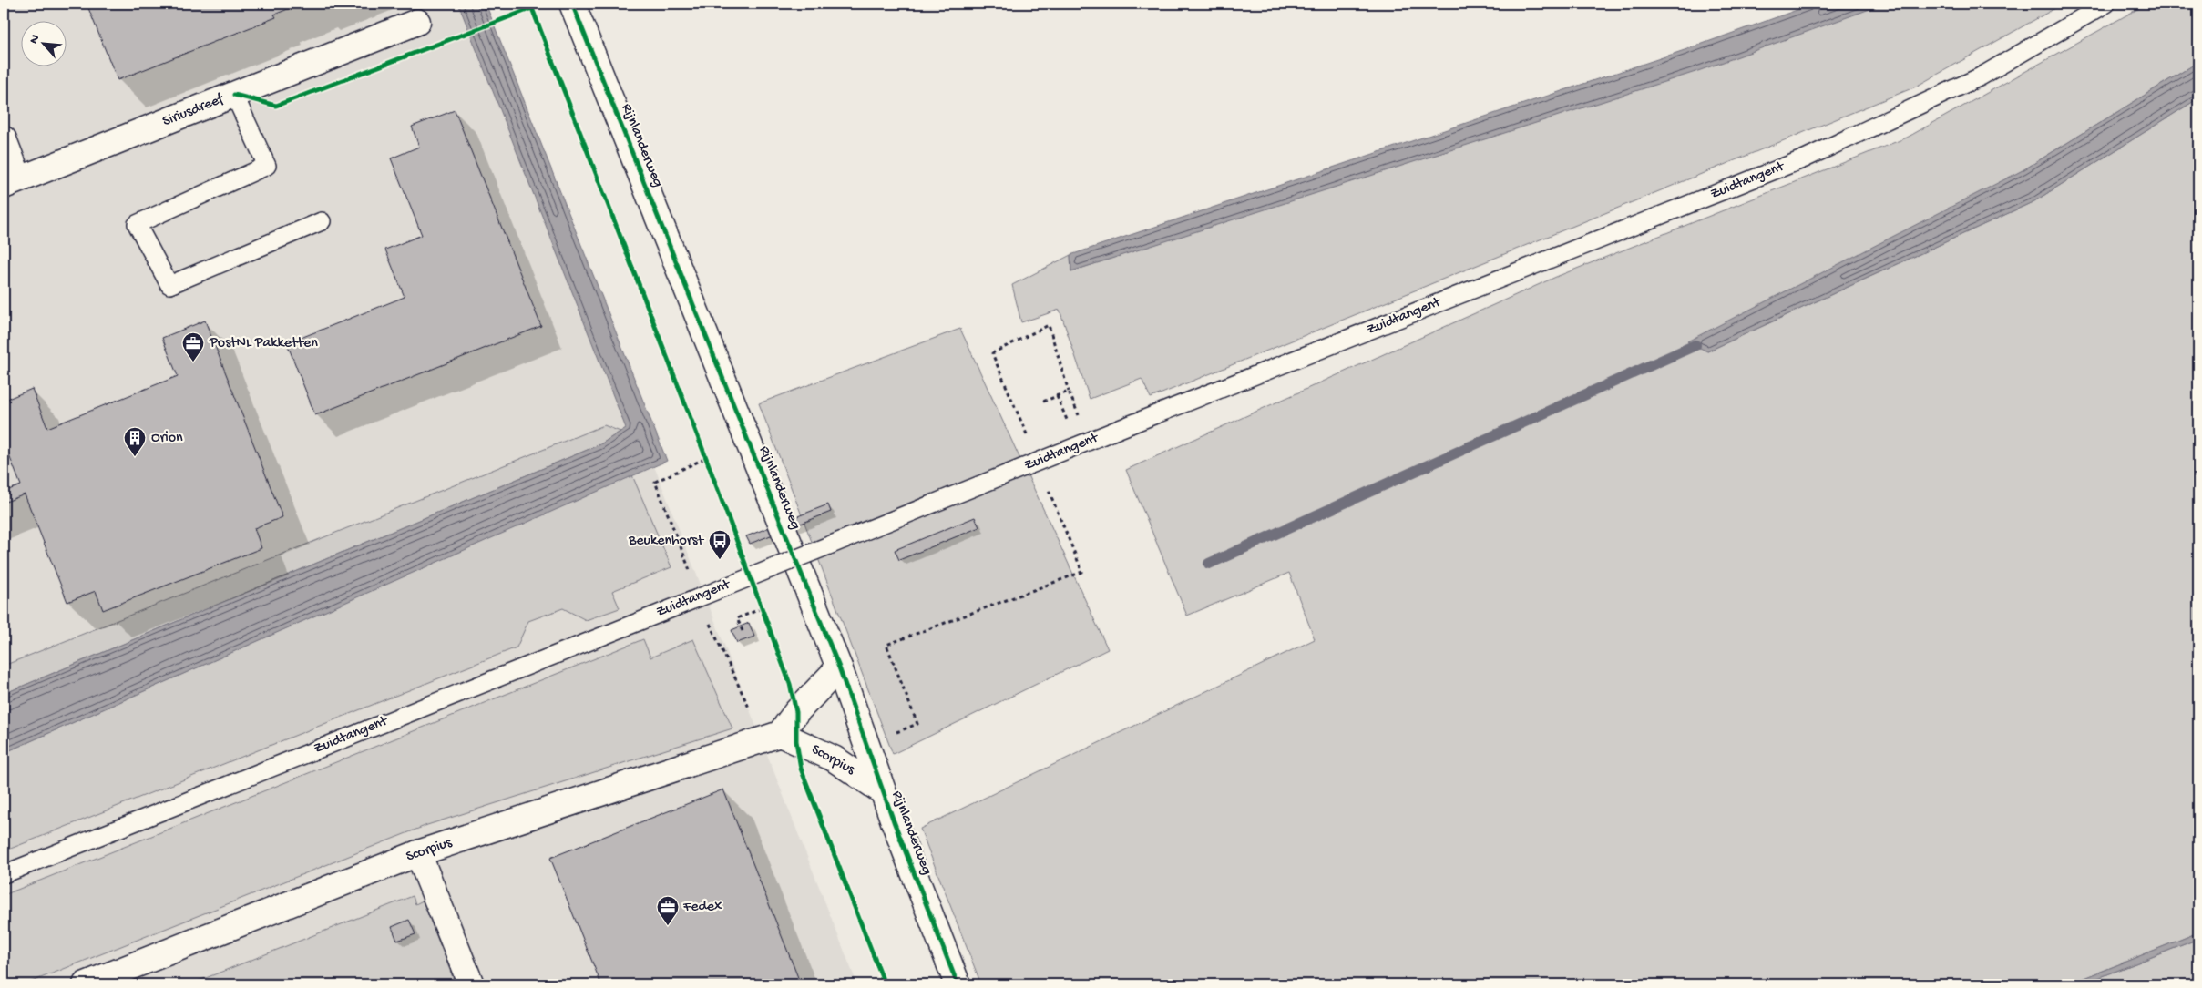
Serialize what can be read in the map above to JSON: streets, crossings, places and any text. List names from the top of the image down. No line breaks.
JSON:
{"streets":{"street":["Siriusdreef","Rijnlanderweg","Scorpius"],"lane":["Zuidtangent"]},"crossings":[["Rijnlanderweg","Scorpius"]],"places":{"office":["PostNL Pakketten","Fedex"],"building":["Orion"],"bus stop":["Beukenhorst"]},"north":"top left"}
